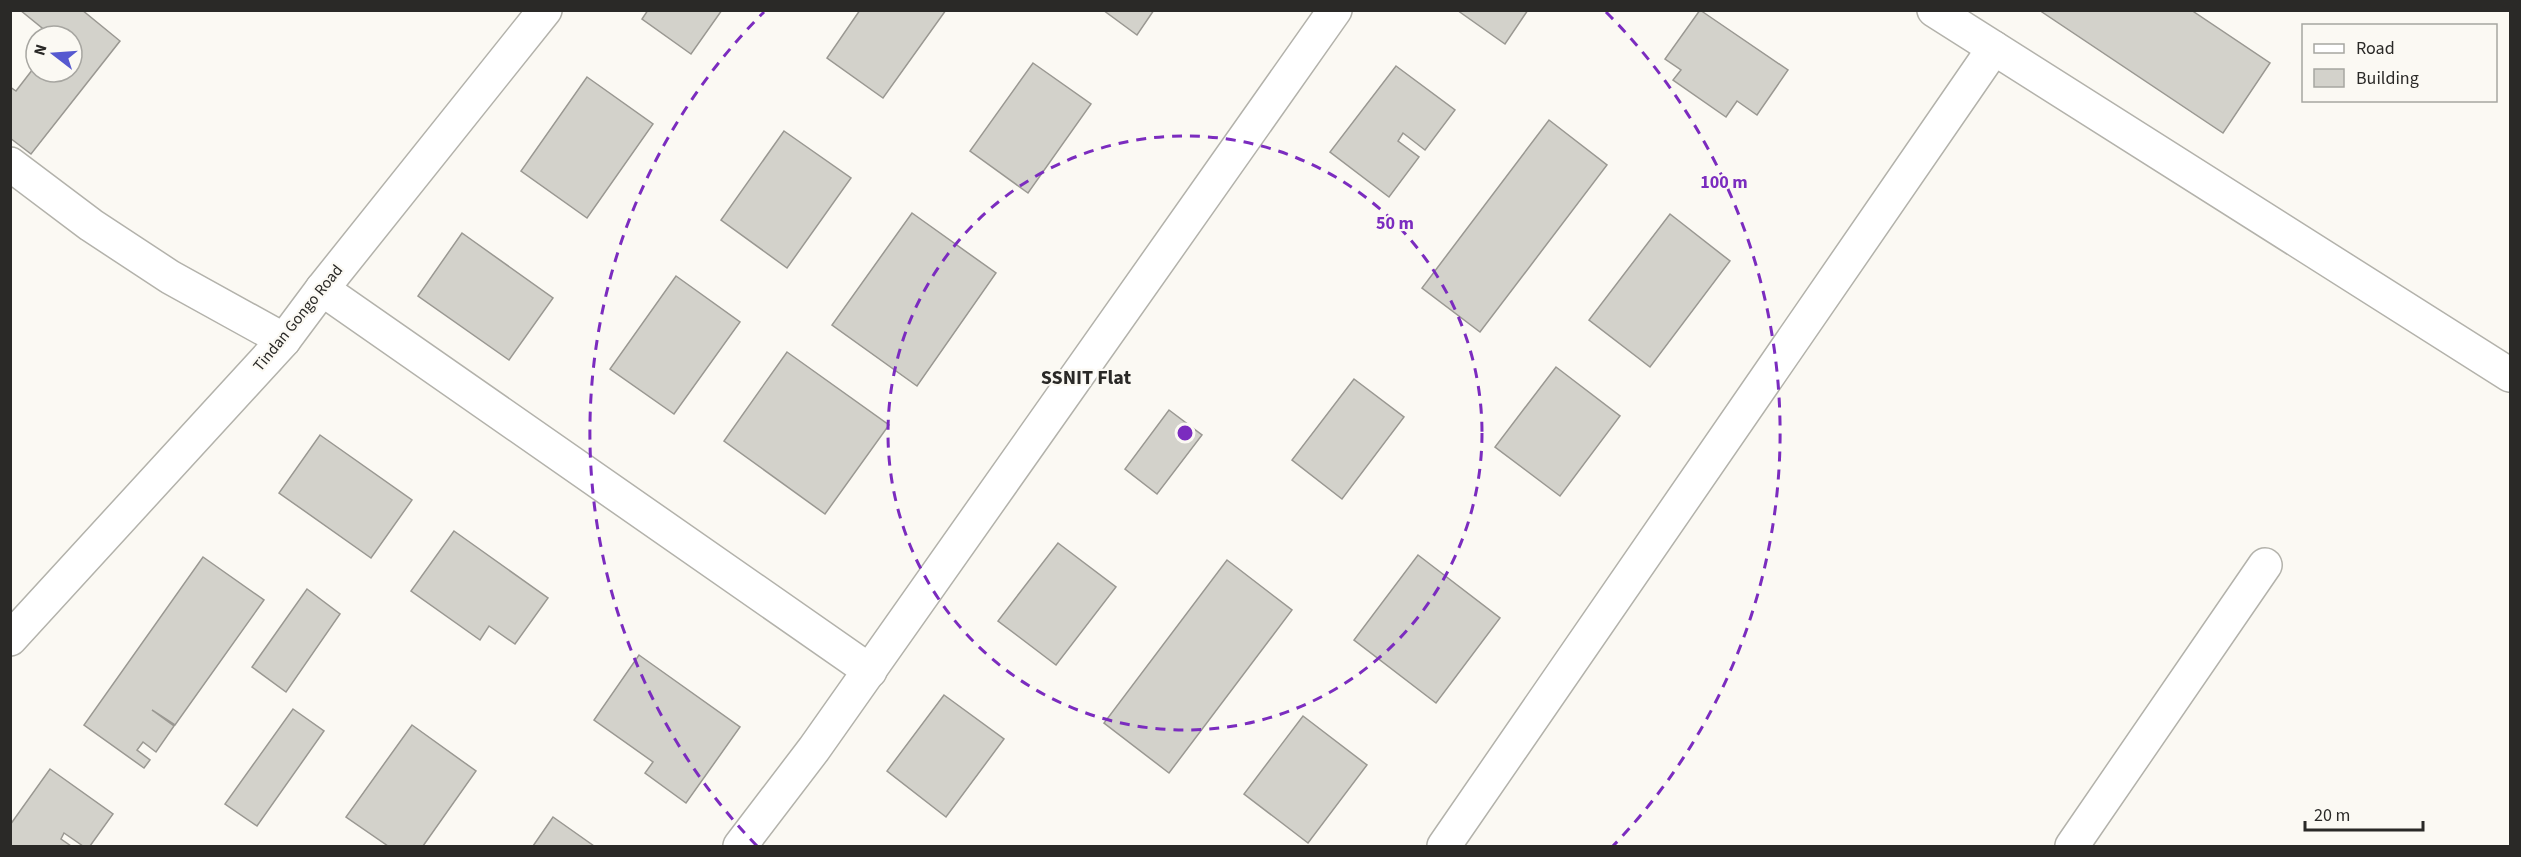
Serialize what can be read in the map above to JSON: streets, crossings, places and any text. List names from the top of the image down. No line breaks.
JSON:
{"streets":{"street":["Tindan Gongo Road"]},"districts":["SSNIT Flat"],"legend":["Road","Building"],"scale_bar":"20 m","north":"left","rings":["100 m","50 m"]}
